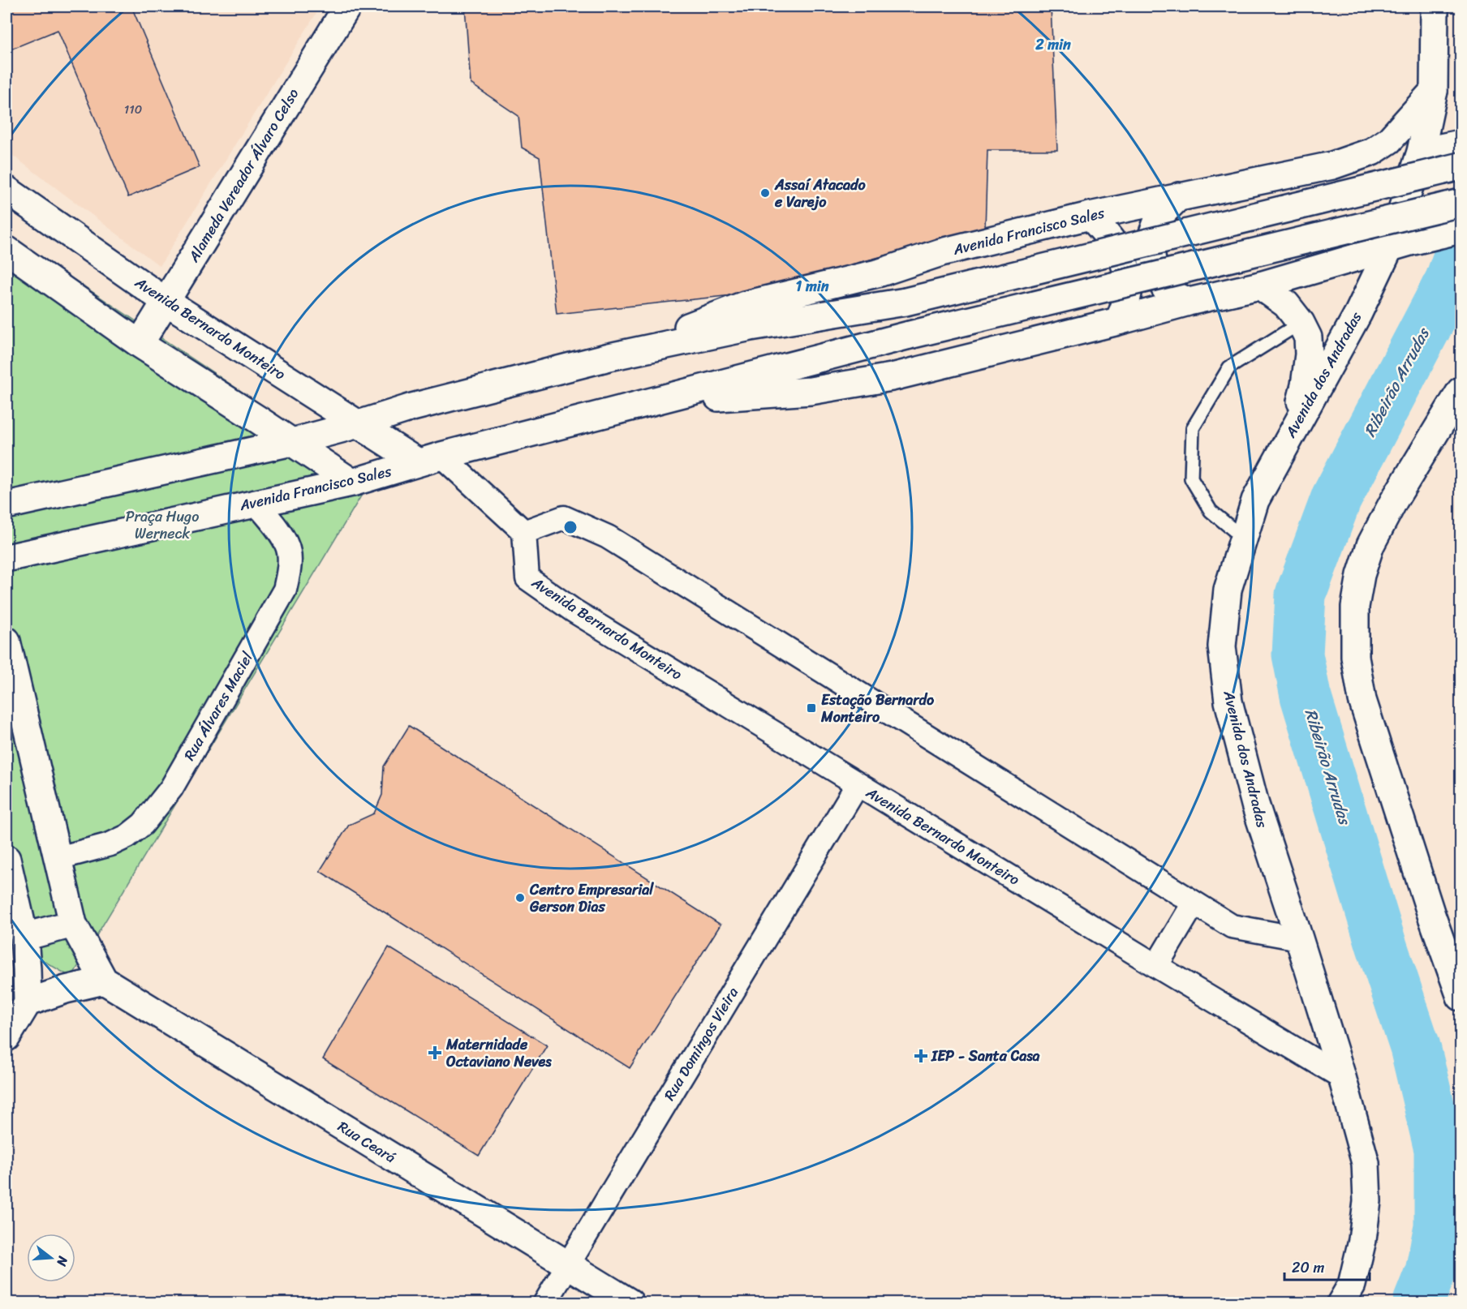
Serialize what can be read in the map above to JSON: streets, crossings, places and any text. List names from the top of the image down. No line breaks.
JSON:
{"streets":{"street":["Alameda Vereador Álvaro Celso","Avenida Francisco Sales","Avenida Bernardo Monteiro","Avenida dos Andradas","Rua Álvares Maciel","Rua Domingos Vieira","Rua Ceará"]},"crossings":[["Alameda Vereador Álvaro Celso","Avenida Bernardo Monteiro"],["Avenida Francisco Sales","Avenida Bernardo Monteiro"],["Avenida Francisco Sales","Avenida dos Andradas"],["Avenida Francisco Sales","Rua Álvares Maciel"],["Avenida Bernardo Monteiro","Avenida dos Andradas"],["Avenida Bernardo Monteiro","Rua Domingos Vieira"],["Rua Domingos Vieira","Rua Ceará"]],"water":["Ribeirão Arrudas"],"parks":["Praça Hugo Werneck"],"places":{"other":["Assaí Atacado e Varejo","Centro Empresarial Gerson Dias"],"transit":["Estação Bernardo Monteiro"],"health":["Maternidade Octaviano Neves","IEP - Santa Casa"]},"house_numbers":["110"],"scale_bar":"20 m","north":"right","rings":["2 min","1 min"]}
